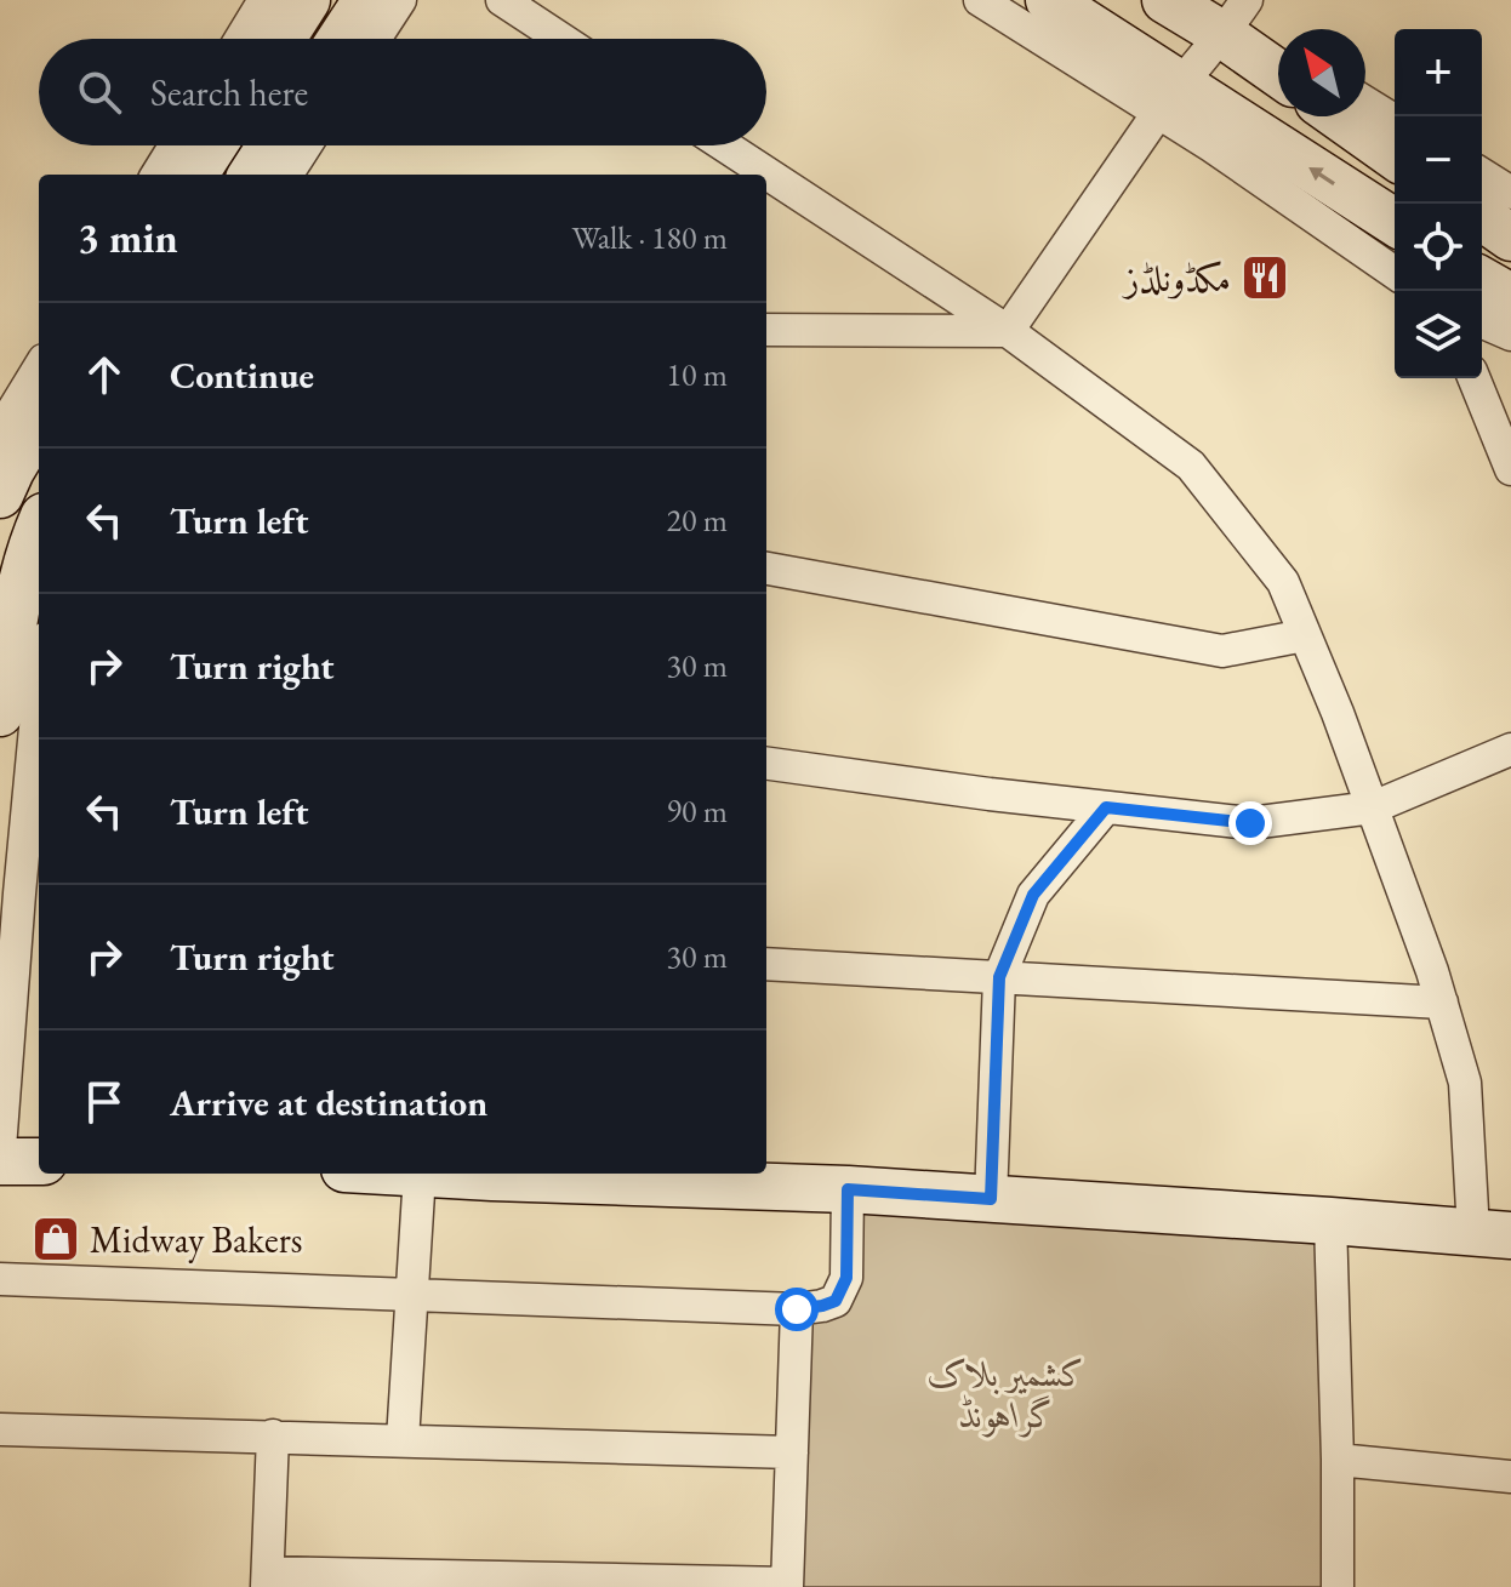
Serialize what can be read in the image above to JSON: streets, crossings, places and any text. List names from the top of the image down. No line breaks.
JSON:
{"parks":["کشمیر بلاک ﮔﺮﺍﮨﻮﻧﮉ"],"places":{"restaurant":["مکڈونلڈز"],"shop":["Midway Bakers"]},"north":"top left","page":{"map_buttons":["+","−"],"search":"Search here","heading":["3 min","Walk · 180 m"],"list":[["Continue","10 m"],["Turn left","20 m"],["Turn right","30 m"],["Turn left","90 m"],["Turn right","30 m"],"Arrive at destination"]}}
